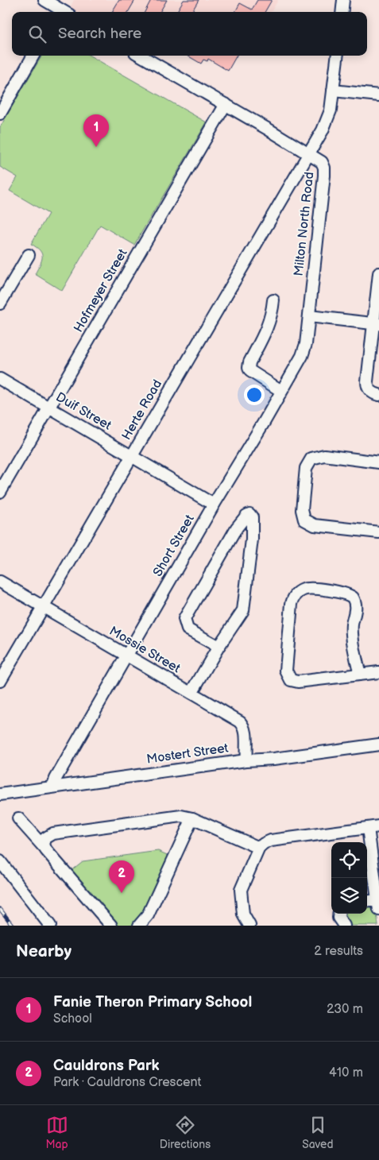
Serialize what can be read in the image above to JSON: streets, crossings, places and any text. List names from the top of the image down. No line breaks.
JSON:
{"streets":{"street":["Milton North Road","Hofmeyer Street","Herte Road","Duif Street","Short Street","Mossie Street","Mostert Street"]},"crossings":[["Milton North Road","Herte Road"],["Milton North Road","Short Street"],["Hofmeyer Street","Duif Street"],["Herte Road","Duif Street"],["Herte Road","Mossie Street"],["Duif Street","Short Street"],["Short Street","Mossie Street"],["Short Street","Mostert Street"],["Mossie Street","Mostert Street"]],"page":{"search":"Search here","pins":["1","2"],"heading":["Nearby","2 results"],"list":[{"mark":"1","name":"Fanie Theron Primary School","note":"School","value":"230 m"},{"mark":"2","name":"Cauldrons Park","note":"Park · Cauldrons Crescent","value":"410 m"}],"nav":["Map","Directions","Saved"]}}
